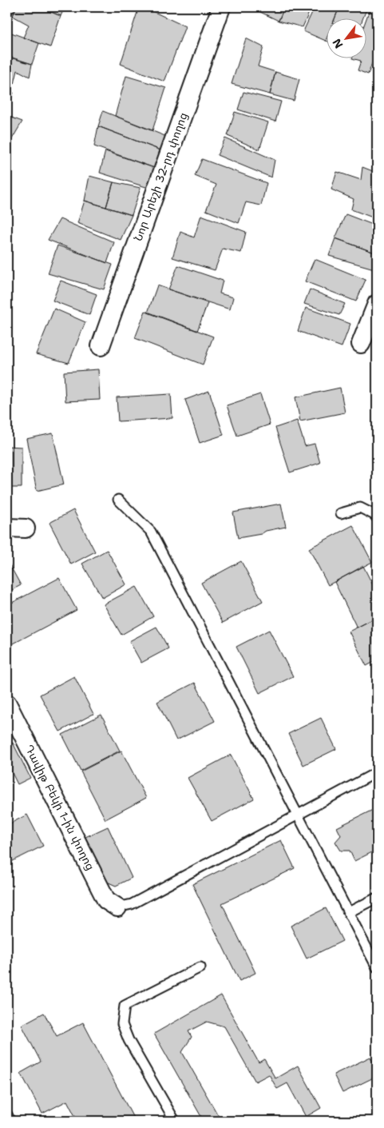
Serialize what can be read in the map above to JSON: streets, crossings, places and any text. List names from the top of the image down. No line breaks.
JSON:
{"streets":{"street":["Նոր Արեշի 32-րդ փողոց","Դավիթ Բեկի 1-ին փողոց"]},"north":"bottom left"}
